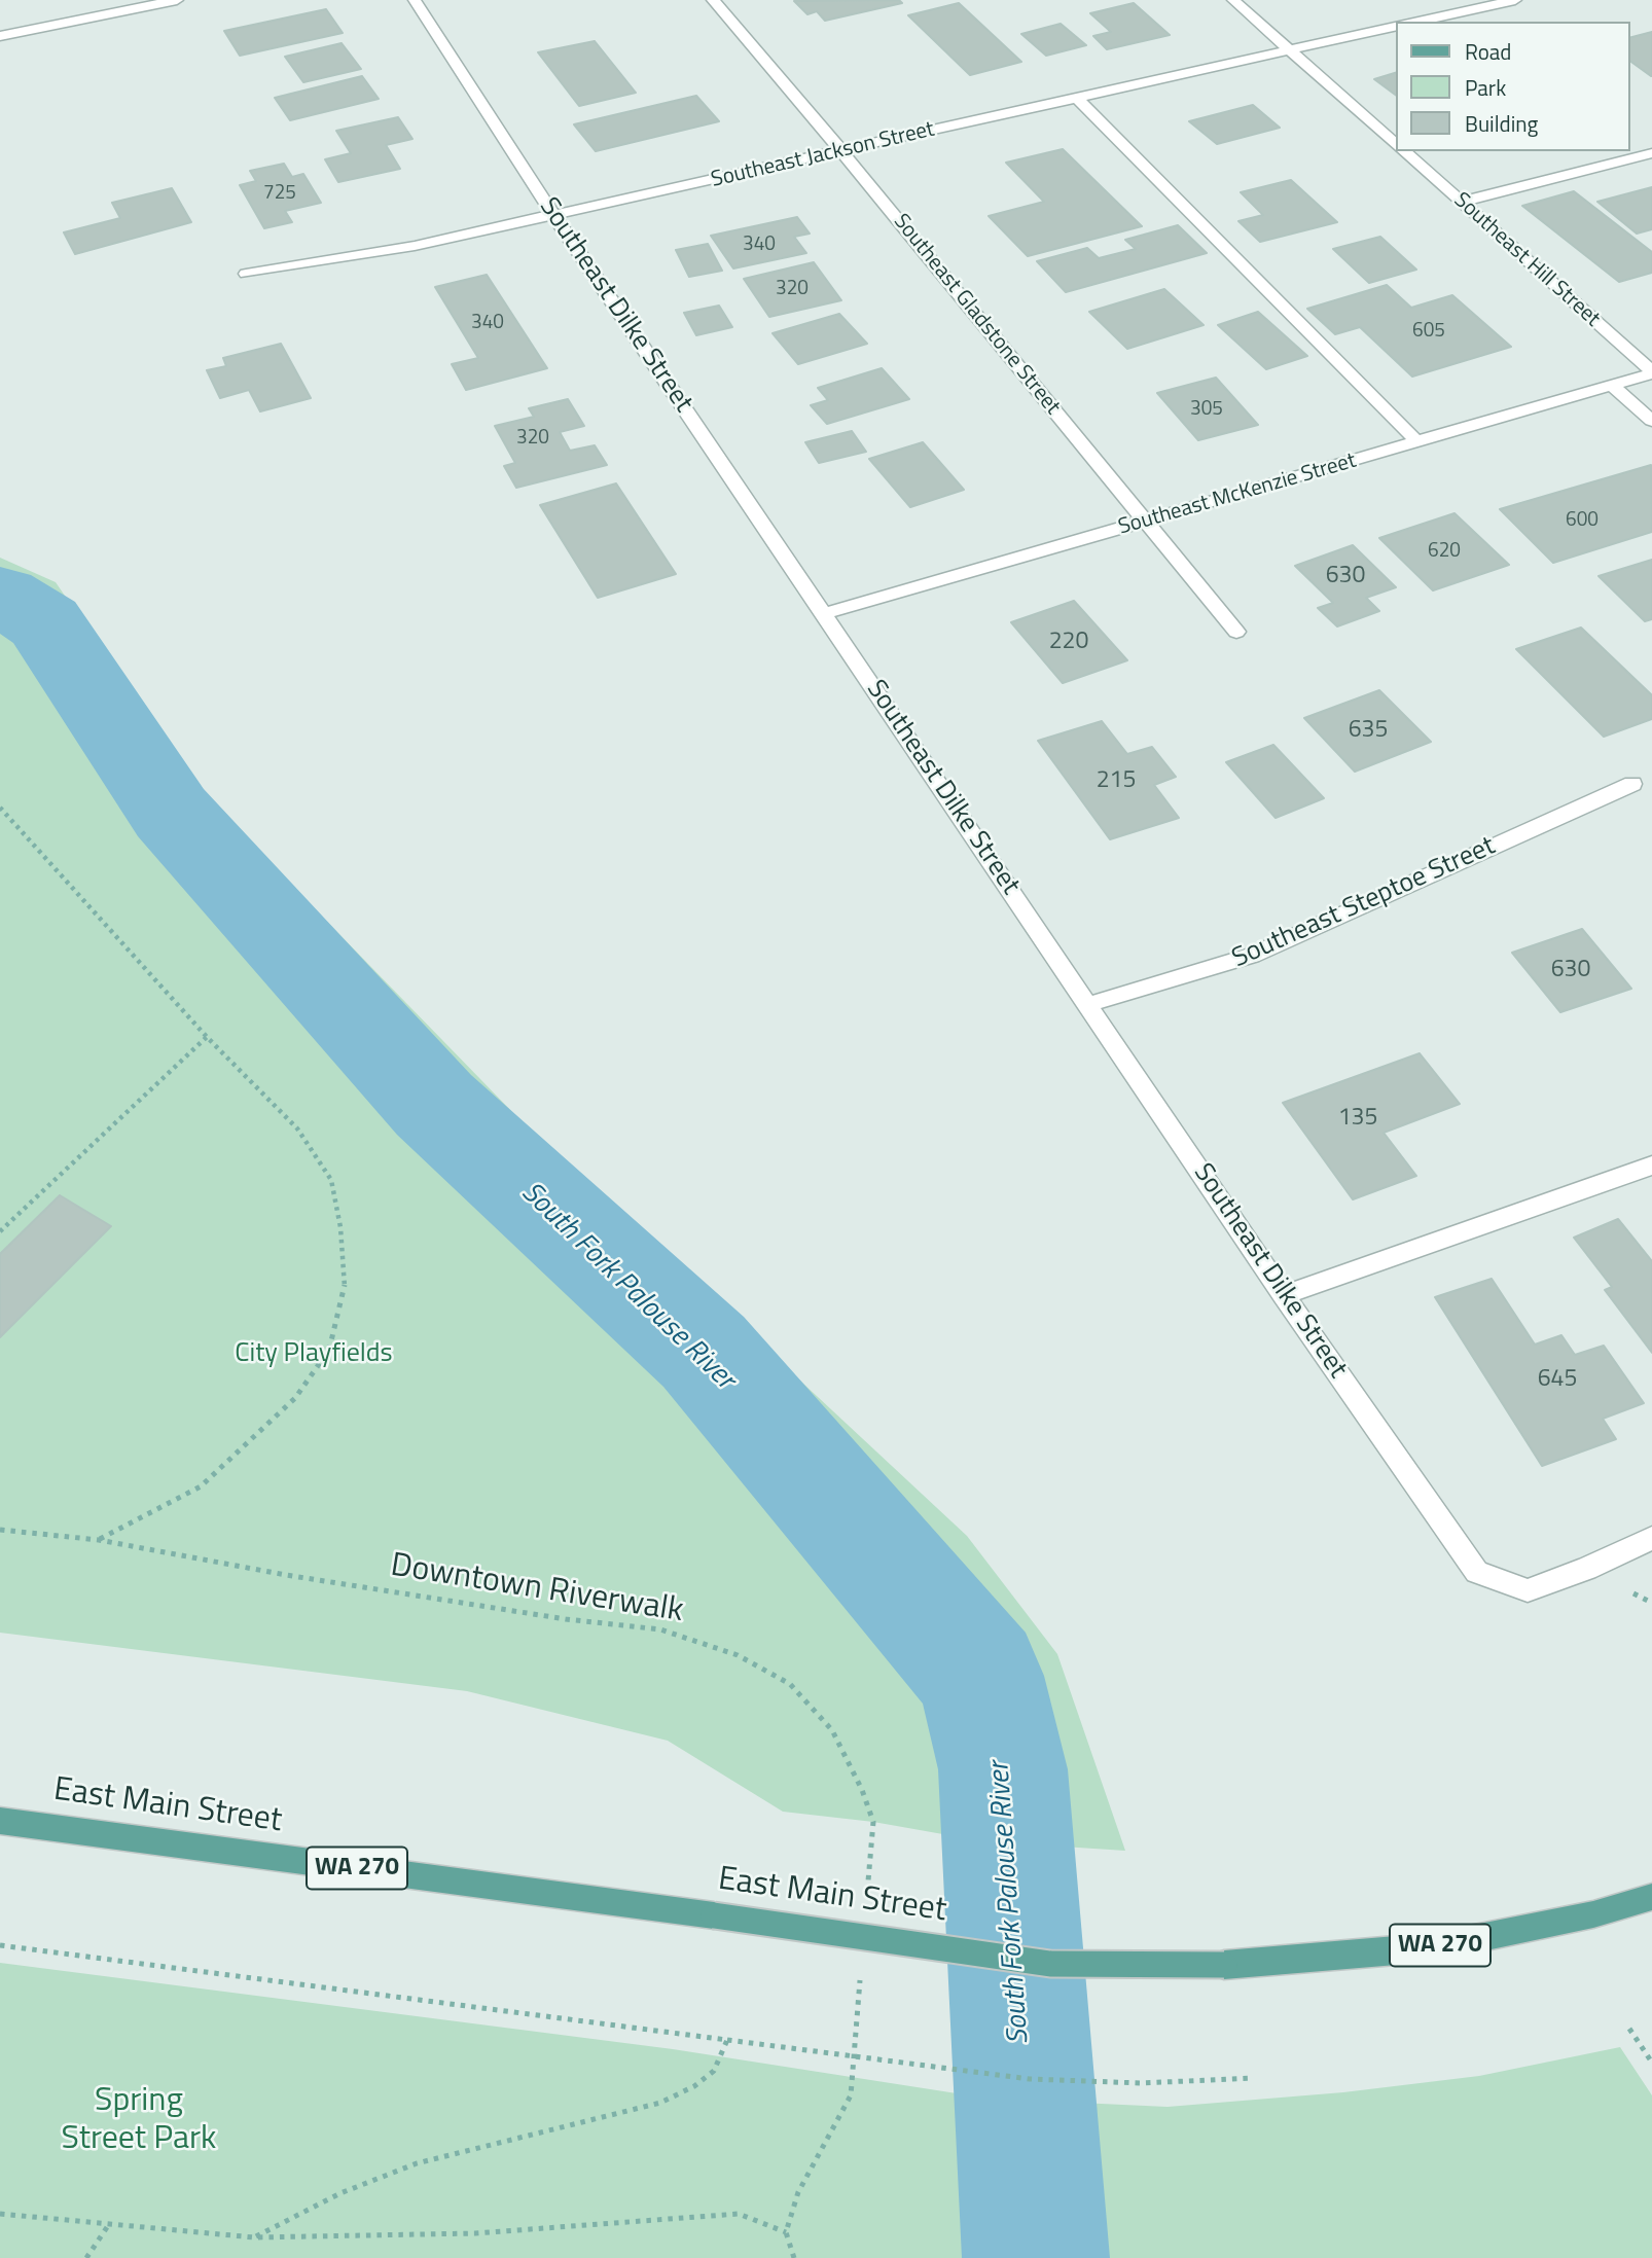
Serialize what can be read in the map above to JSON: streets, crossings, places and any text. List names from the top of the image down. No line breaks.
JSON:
{"streets":{"main road":["East Main Street","WA 270"],"street":["Southeast Jackson Street","Southeast Hill Street","Southeast Dilke Street","Southeast Gladstone Street","Southeast McKenzie Street","Southeast Steptoe Street"],"path":["Downtown Riverwalk"]},"crossings":[["Southeast Jackson Street","Southeast Dilke Street"],["Southeast Jackson Street","Southeast Gladstone Street"],["Southeast Hill Street","Southeast McKenzie Street"],["Southeast Dilke Street","Southeast McKenzie Street"],["Southeast Dilke Street","Southeast Steptoe Street"],["Southeast Gladstone Street","Southeast McKenzie Street"]],"water":["South Fork Palouse River"],"parks":["City Playfields","Spring Street Park"],"house_numbers":["725","340","320","340","605","305","320","600","620","630","220","635","215","630","135","645"],"legend":["Road","Park","Building"]}
